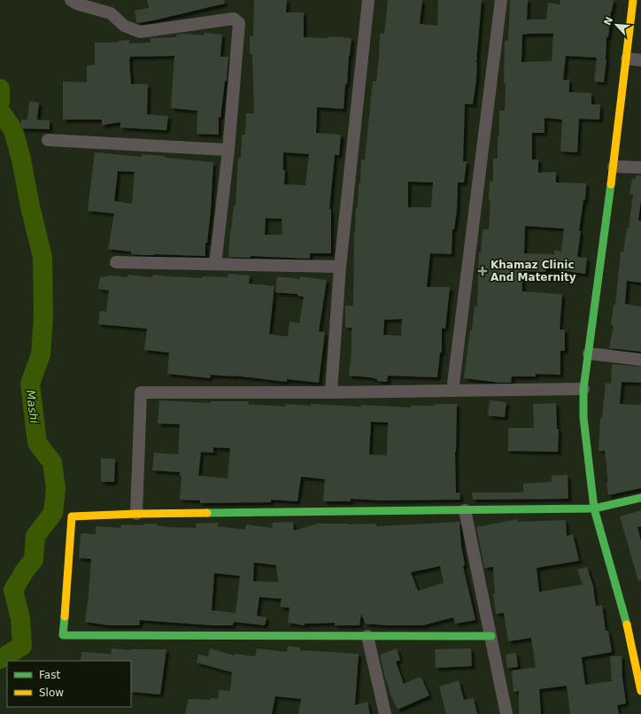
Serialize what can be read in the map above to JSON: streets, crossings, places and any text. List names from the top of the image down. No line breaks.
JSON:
{"water":["Mashi"],"places":{"health":["Khamaz Clinic And Maternity"]},"legend":["Fast","Slow"],"north":"top left"}
